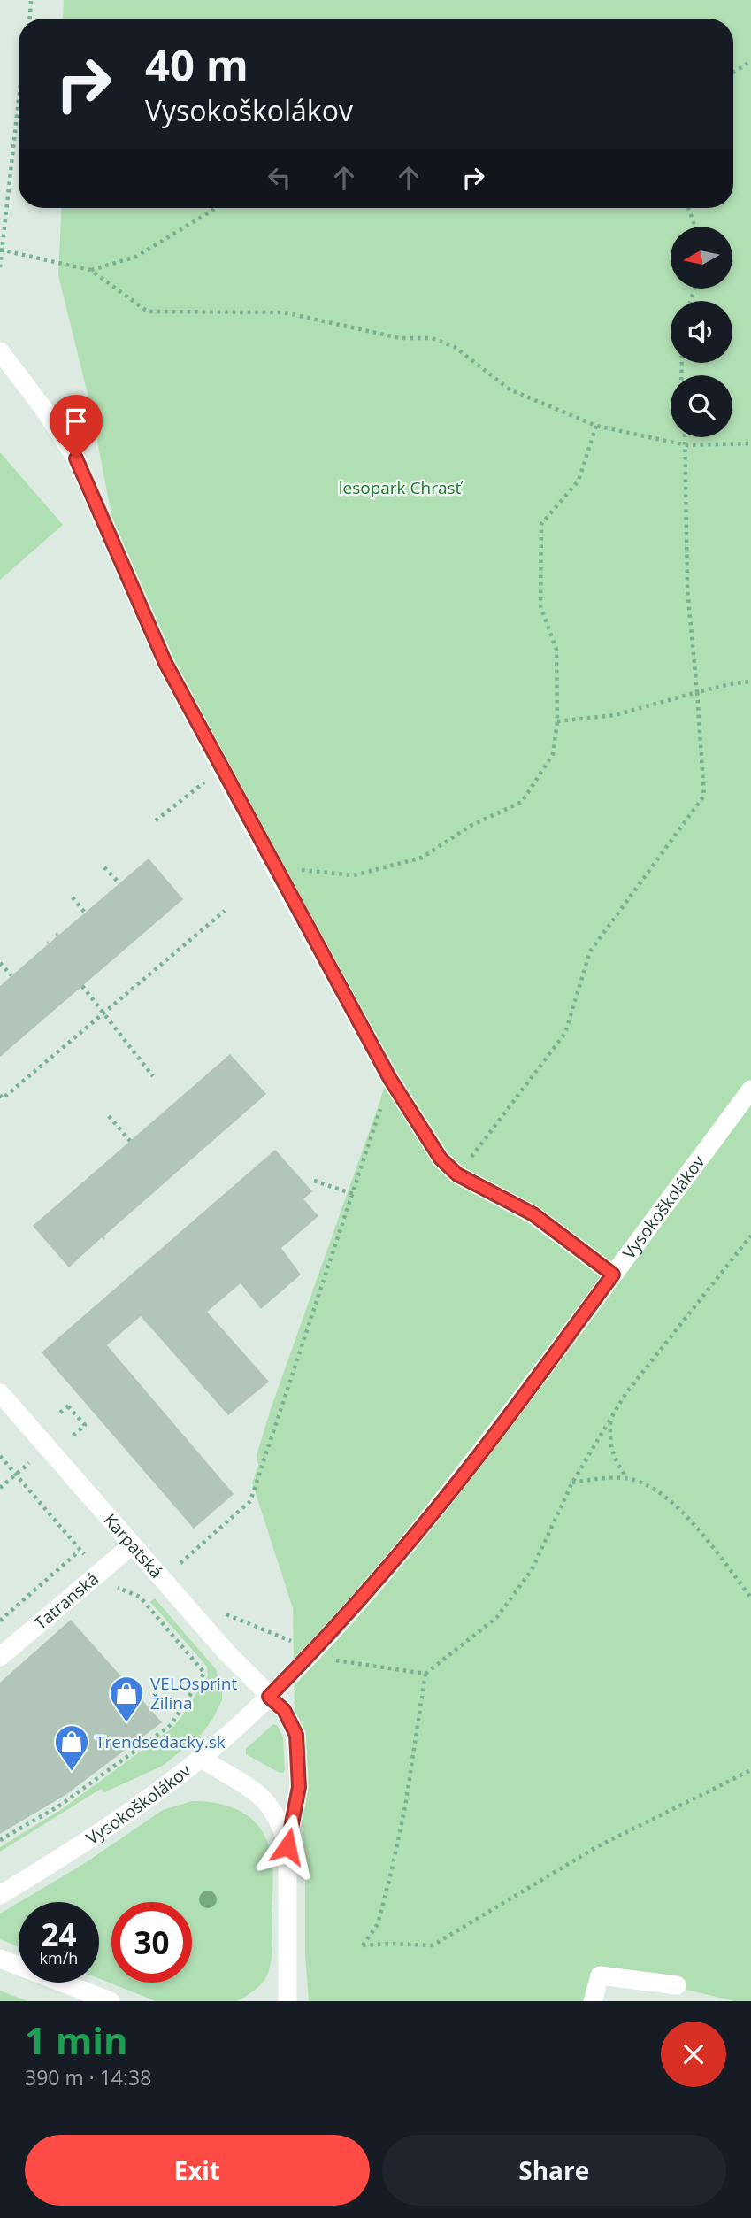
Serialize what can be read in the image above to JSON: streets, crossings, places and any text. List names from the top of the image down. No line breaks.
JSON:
{"streets":{"street":["Vysokoškolákov","Karpatská","Tatranská"]},"crossings":[["Vysokoškolákov","Karpatská"],["Karpatská","Tatranská"]],"parks":["lesopark Chrasť"],"places":{"shop":["VELOsprint Žilina","Trendsedacky.sk"]},"north":"left","page":{"turn":["40 m","Vysokoškolákov"],"speed":"24 km/h","limit":"30","heading":["1 min","390 m · 14:38"],"buttons":["Exit","Share"]}}
